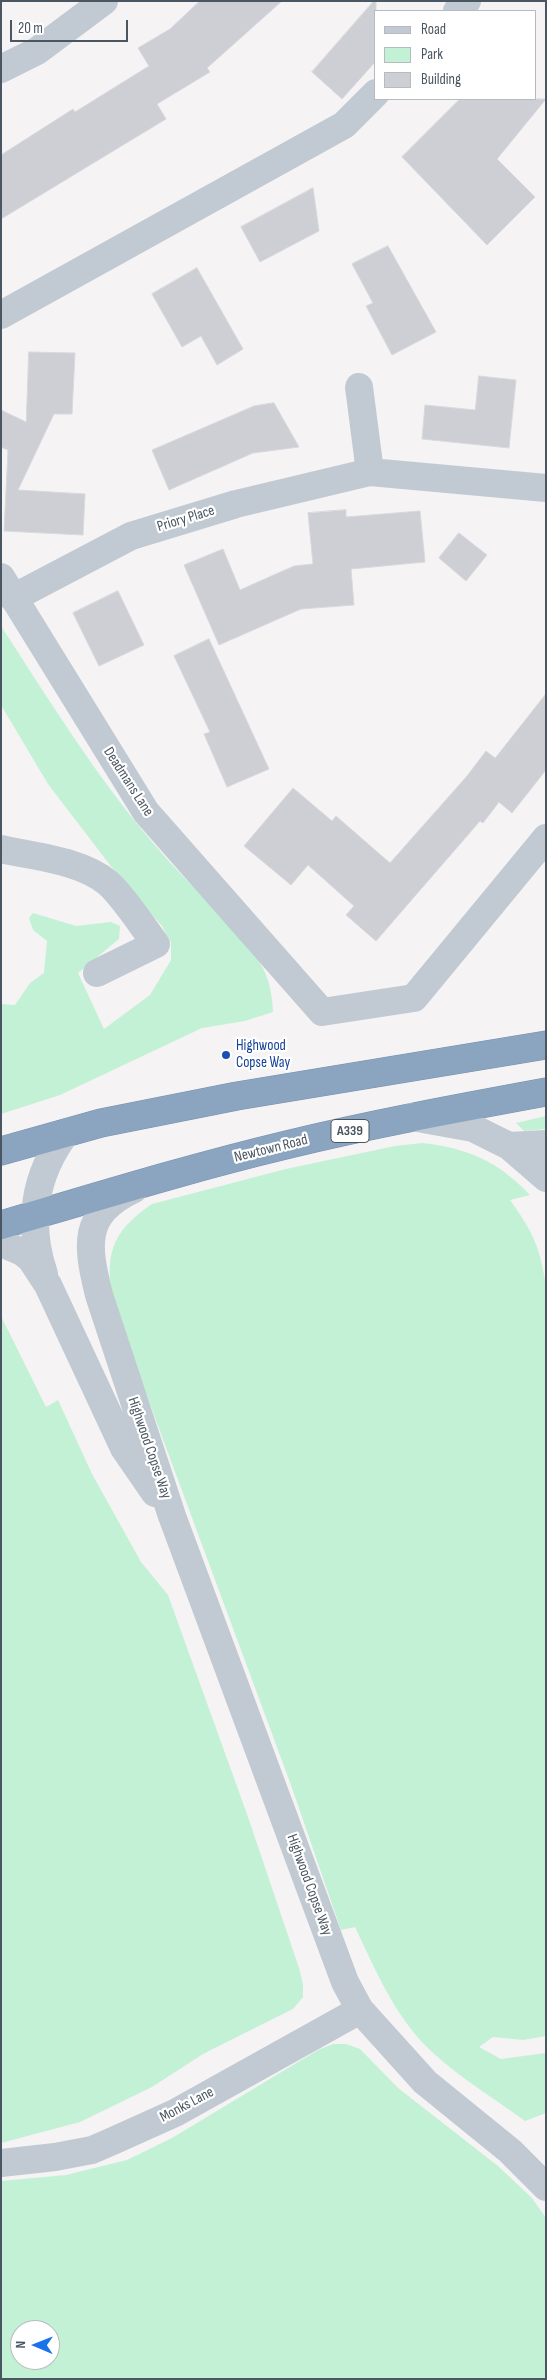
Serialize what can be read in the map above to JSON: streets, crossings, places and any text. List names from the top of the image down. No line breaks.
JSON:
{"streets":{"highway":["A339","Newtown Road"],"street":["Priory Place","Deadmans Lane","Highwood Copse Way","Monks Lane"]},"crossings":[["Priory Place","Deadmans Lane"],["Newtown Road","Highwood Copse Way"],["Highwood Copse Way","Monks Lane"]],"places":["Highwood Copse Way"],"legend":["Road","Park","Building"],"scale_bar":"20 m","north":"left"}
